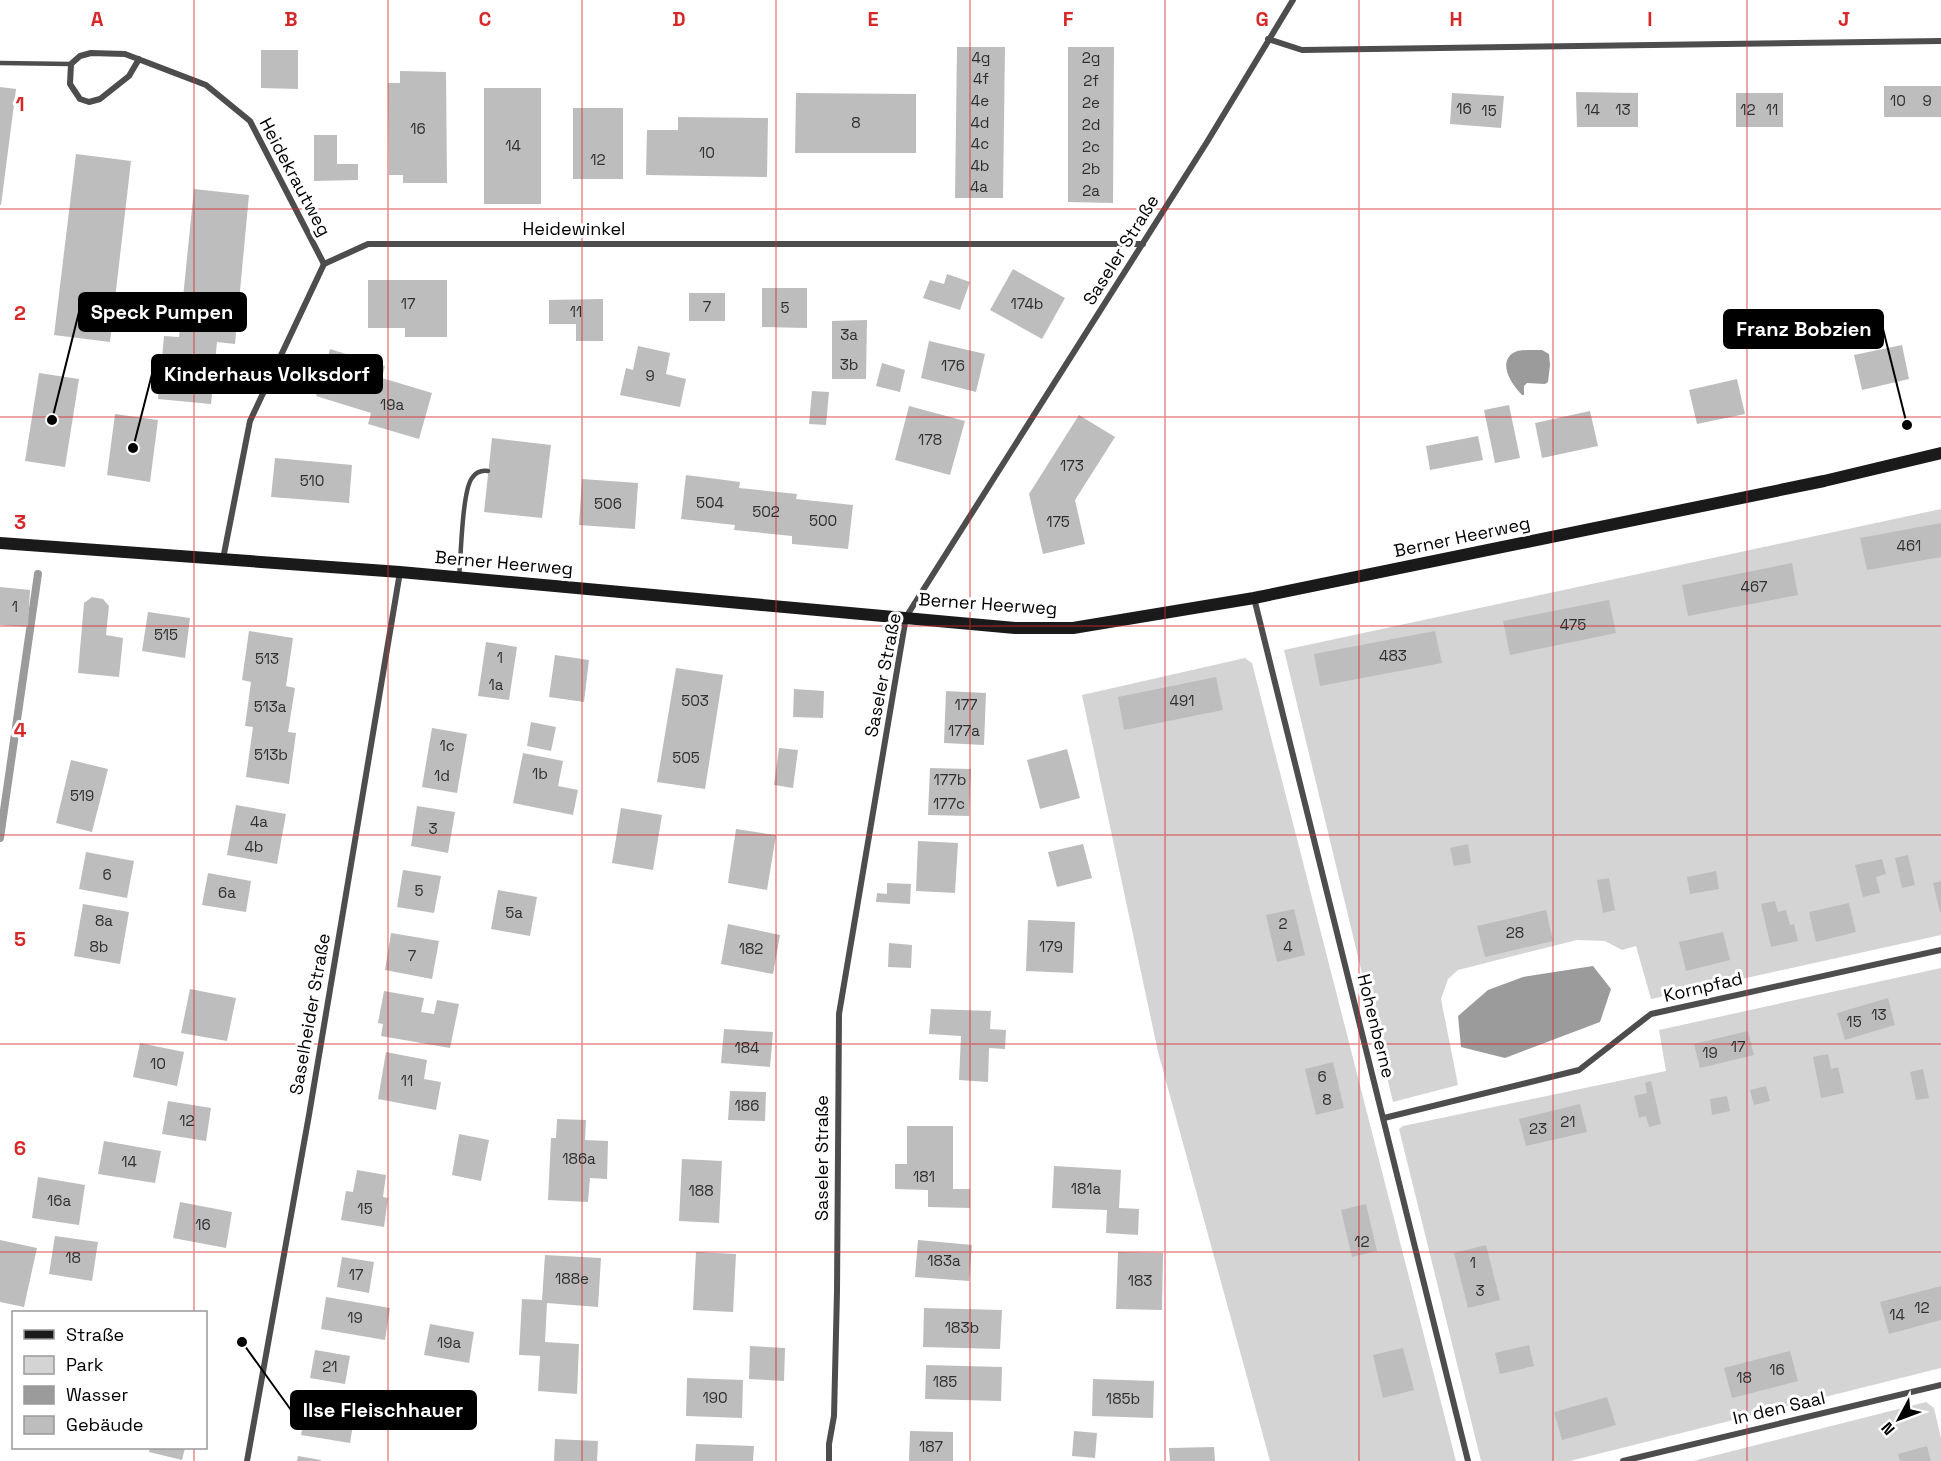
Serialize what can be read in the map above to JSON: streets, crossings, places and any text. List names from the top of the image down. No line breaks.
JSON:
{"streets":{"main road":["Berner Heerweg"],"street":["Heidekrautweg","Heidewinkel","Saseler Straße","Kornpfad","Saselheider Straße","Hohenberne","In den Saal"]},"crossings":[["Heidekrautweg","Heidewinkel"],["Heidewinkel","Saseler Straße"],["Saseler Straße","Berner Heerweg"],["Berner Heerweg","Saselheider Straße"],["Berner Heerweg","Hohenberne"],["Kornpfad","Hohenberne"]],"places":["Speck Pumpen","Franz Bobzien","Kinderhaus Volksdorf","Ilse Fleischhauer"],"house_numbers":["4g","2g","4f","2f","4e","10","9","2e","16","14","13","12","11","15","8","4d","2d","16","4c","14","2c","10","12","4b","2b","4a","2a","17","174b","7","5","11","3a","3b","176","9","19a","178","173","510","504","506","502","500","175","461","467","1","475","515","483","1","513","1a","503","491","177","513a","177a","1c","513b","505","1b","1d","177b","519","177c","4a","3","4b","6","5","6a","5a","8a","2","28","8b","179","4","182","7","13","15","17","184","19","10","6","11","8","186","12","21","23","186a","14","181","181a","188","16a","15","16","12","18","183a","1","17","188e","183","3","12","14","19","183b","19a","21","16","18","185","190","185b","187"],"legend":["Straße","Park","Wasser","Gebäude"],"north":"bottom left","grid":{"columns":["A","B","C","D","E","F","G","H","I","J"],"rows":["1","2","3","4","5","6"]}}
